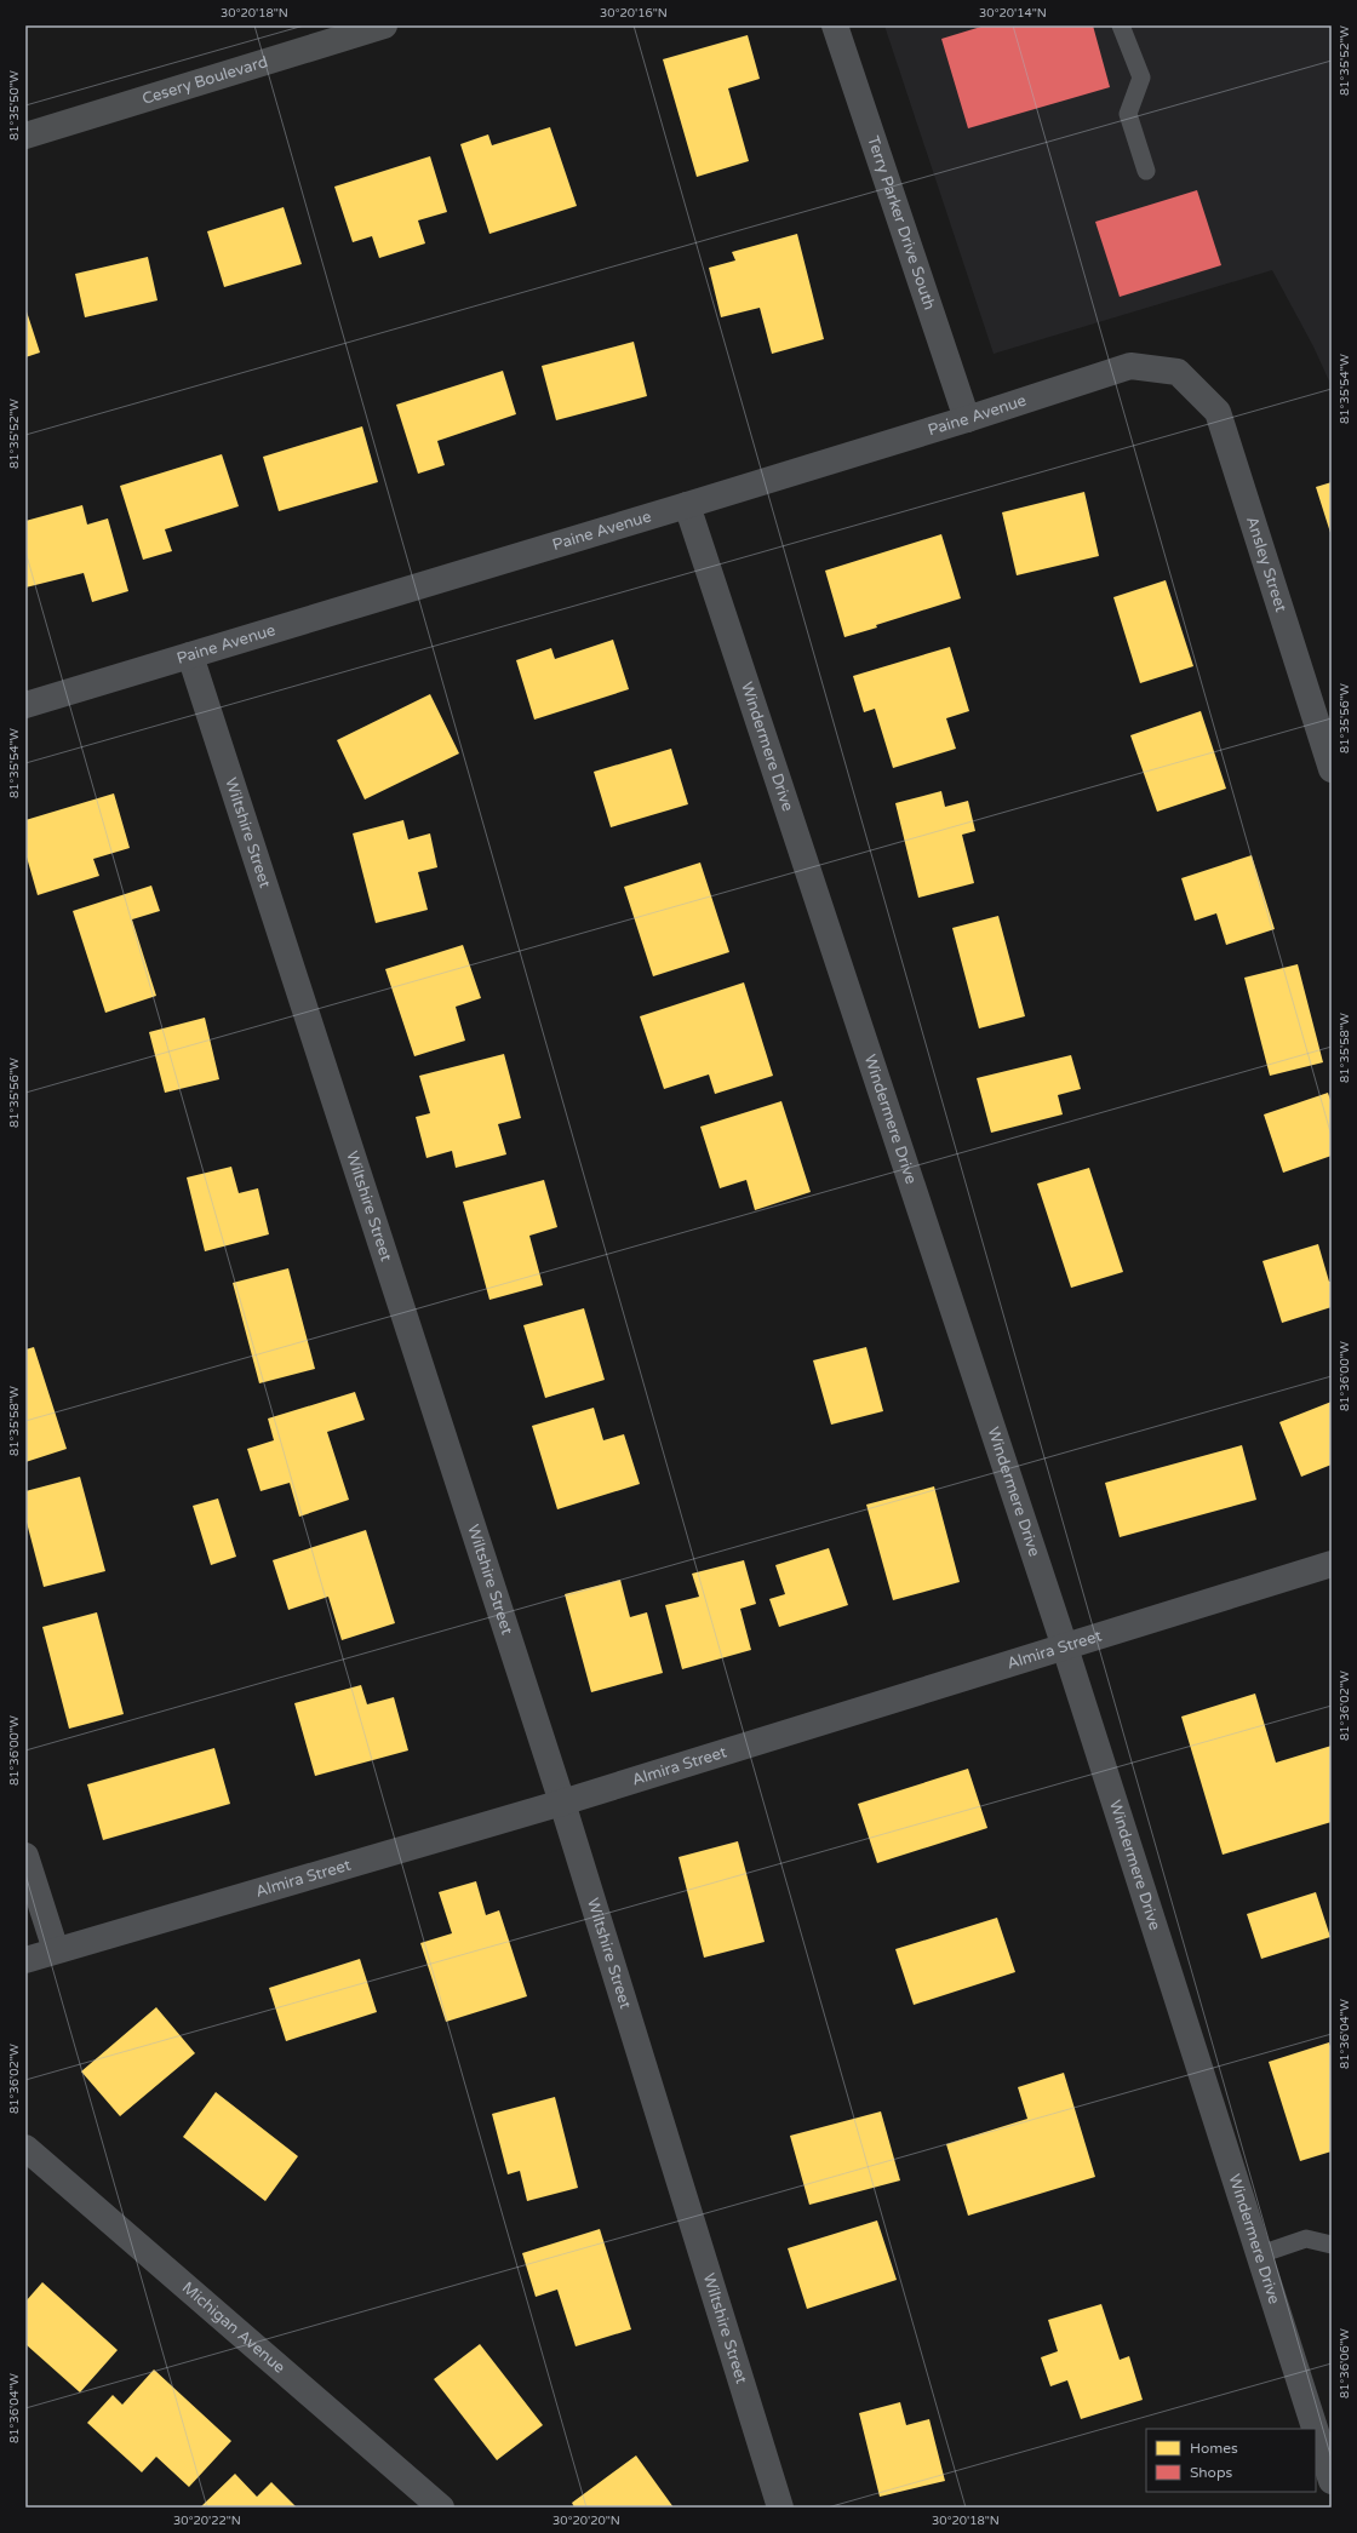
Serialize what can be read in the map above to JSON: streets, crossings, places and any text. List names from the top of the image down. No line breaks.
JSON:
{"streets":{"main road":["Cesery Boulevard"],"street":["Terry Parker Drive South","Paine Avenue","Ansley Street","Windermere Drive","Wiltshire Street","Almira Street","Michigan Avenue"]},"crossings":[["Terry Parker Drive South","Paine Avenue"],["Paine Avenue","Ansley Street"],["Paine Avenue","Windermere Drive"],["Paine Avenue","Wiltshire Street"],["Windermere Drive","Almira Street"],["Wiltshire Street","Almira Street"]],"legend":["Homes","Shops"],"coordinates":["30°20'18\"N","30°20'16\"N","30°20'14\"N","81°35'52\"W","81°35'50\"W","81°35'54\"W","81°35'56\"W","81°35'58\"W","81°36'00\"W","81°36'02\"W","81°36'04\"W","81°36'06\"W","30°20'22\"N","30°20'20\"N"]}
